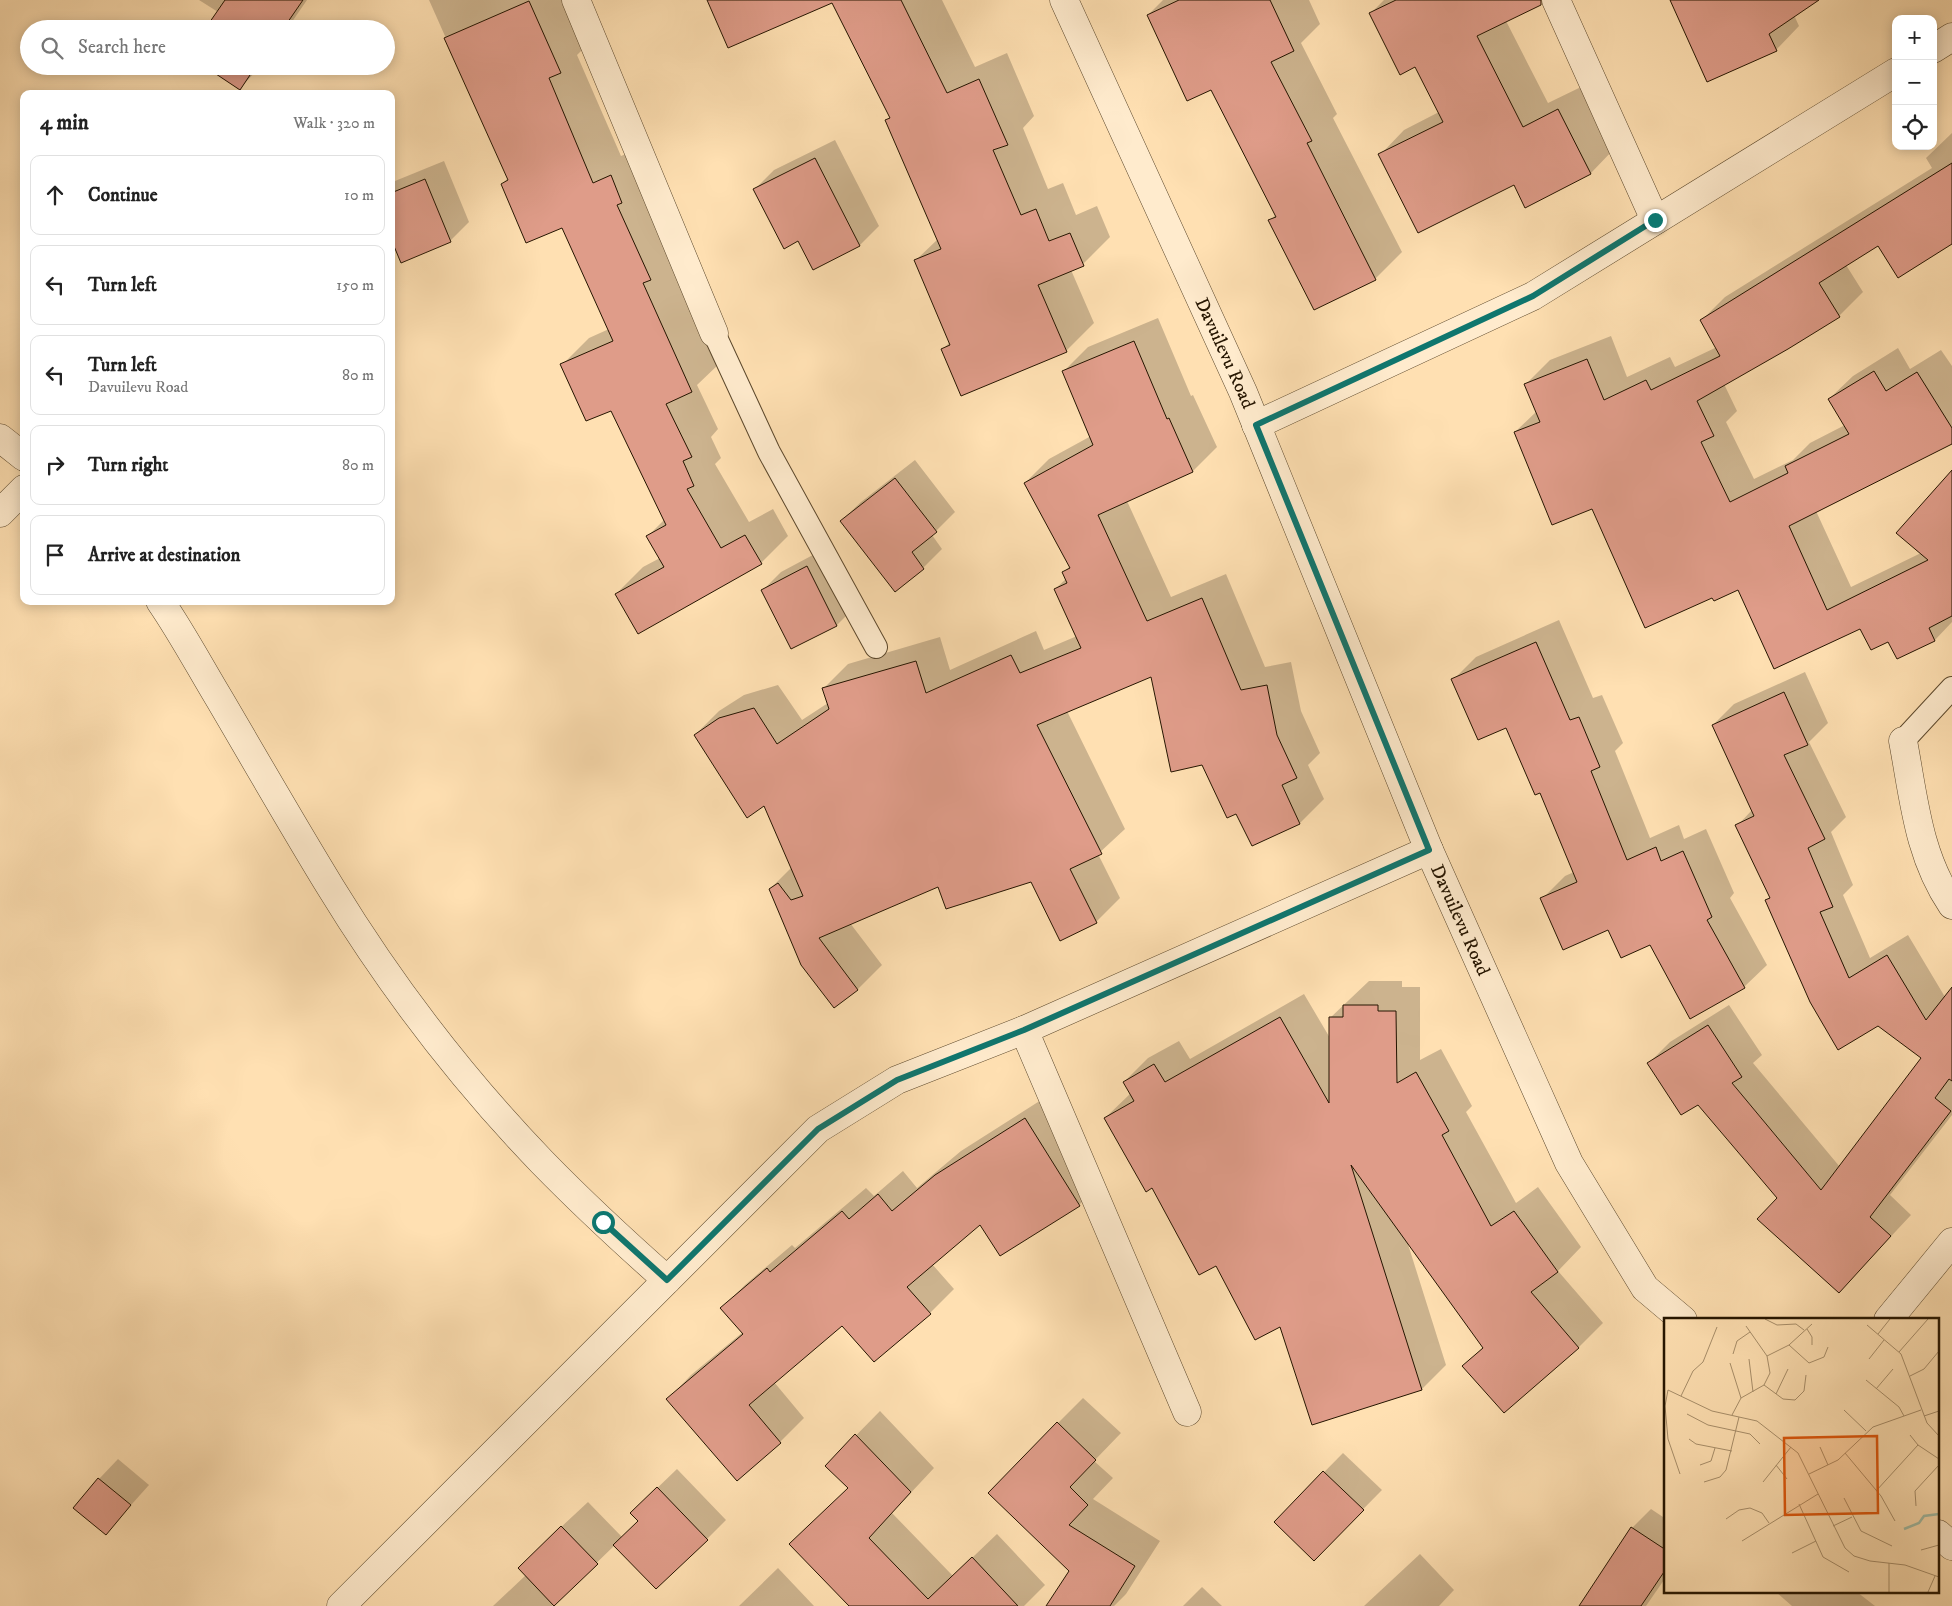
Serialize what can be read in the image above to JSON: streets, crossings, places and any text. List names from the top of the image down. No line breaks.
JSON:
{"streets":{"street":["Davuilevu Road"]},"page":{"map_buttons":["+","−"],"search":"Search here","heading":["4 min","Walk · 320 m"],"list":[["Continue","10 m"],["Turn left","150 m"],["Turn left","Davuilevu Road","80 m"],["Turn right","80 m"],"Arrive at destination"]}}
